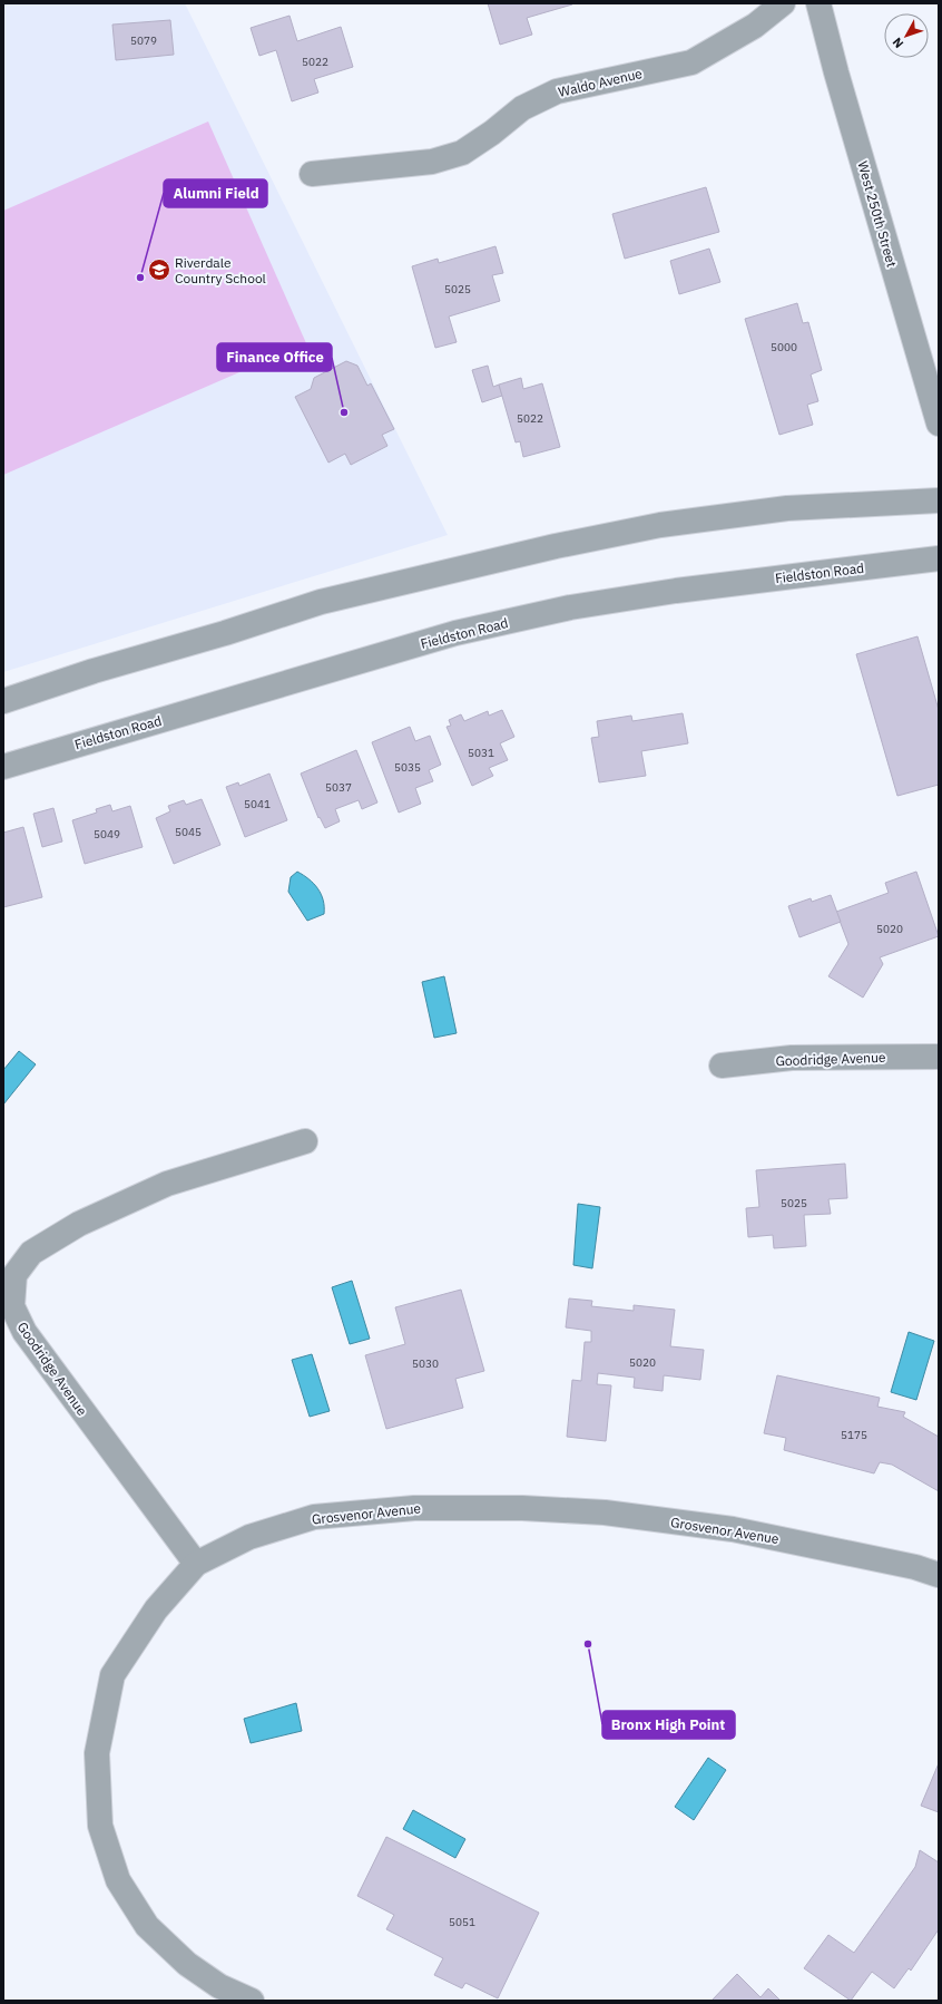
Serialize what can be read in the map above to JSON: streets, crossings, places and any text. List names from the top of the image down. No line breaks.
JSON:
{"streets":{"street":["Waldo Avenue","West 250th Street","Fieldston Road","Goodridge Avenue","Grosvenor Avenue"]},"crossings":[["Goodridge Avenue","Grosvenor Avenue"]],"places":{"school or university":["Riverdale Country School"],"other":["Alumni Field","Finance Office","Bronx High Point"]},"house_numbers":["5079","5022","5025","5000","5022","5031","5035","5037","5041","5045","5049","5020","5025","5020","5030","5175","5051"],"north":"bottom left"}
